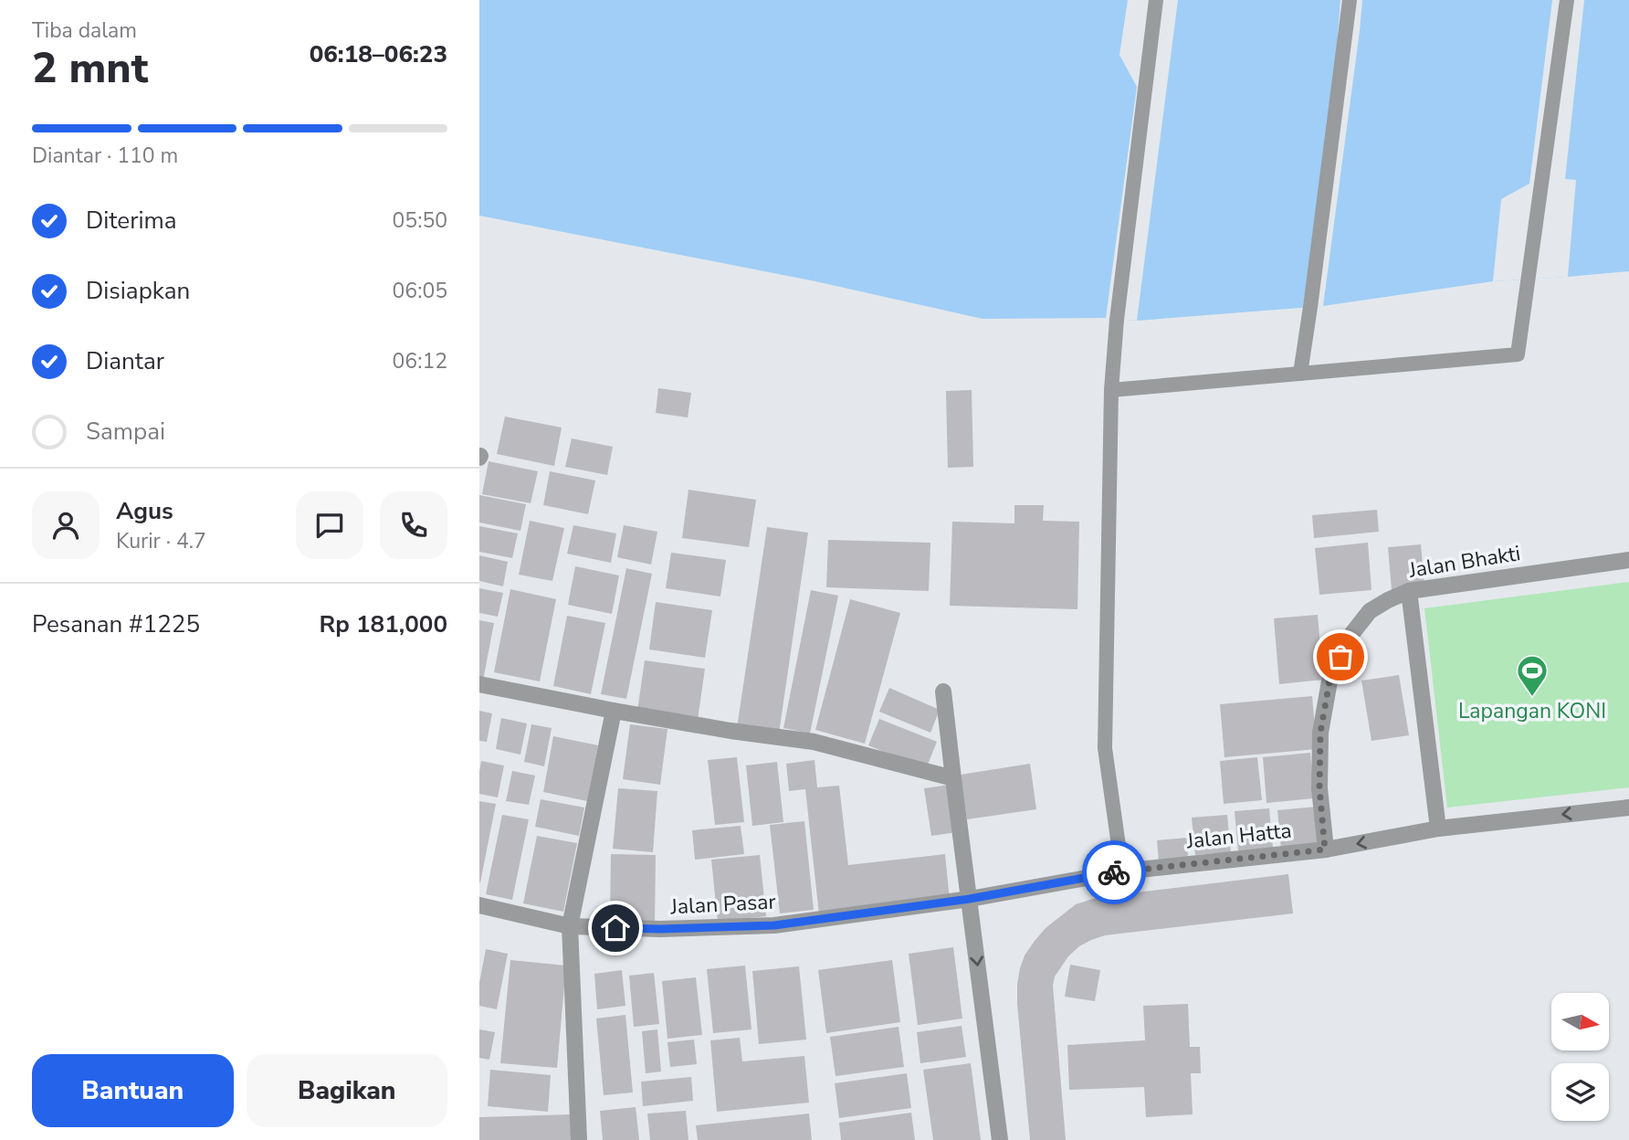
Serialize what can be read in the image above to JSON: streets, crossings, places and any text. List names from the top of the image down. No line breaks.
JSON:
{"streets":{"street":["Jalan Bhakti","Jalan Hatta","Jalan Pasar"]},"crossings":[["Jalan Bhakti","Jalan Hatta"],["Jalan Hatta","Jalan Pasar"]],"one_way":["Jalan Hatta"],"places":{"sports":["Lapangan KONI"]},"north":"right","page":{"heading":["2 mnt","Tiba dalam","06:18–06:23"],"panel":["Agus","Kurir · 4.7","Pesanan #1225","Rp 181,000"],"bar":"Diantar · 110 m","list":[["Diterima","05:50"],["Disiapkan","06:05"],["Diantar","06:12"],"Sampai"],"buttons":["Bantuan","Bagikan"]}}
